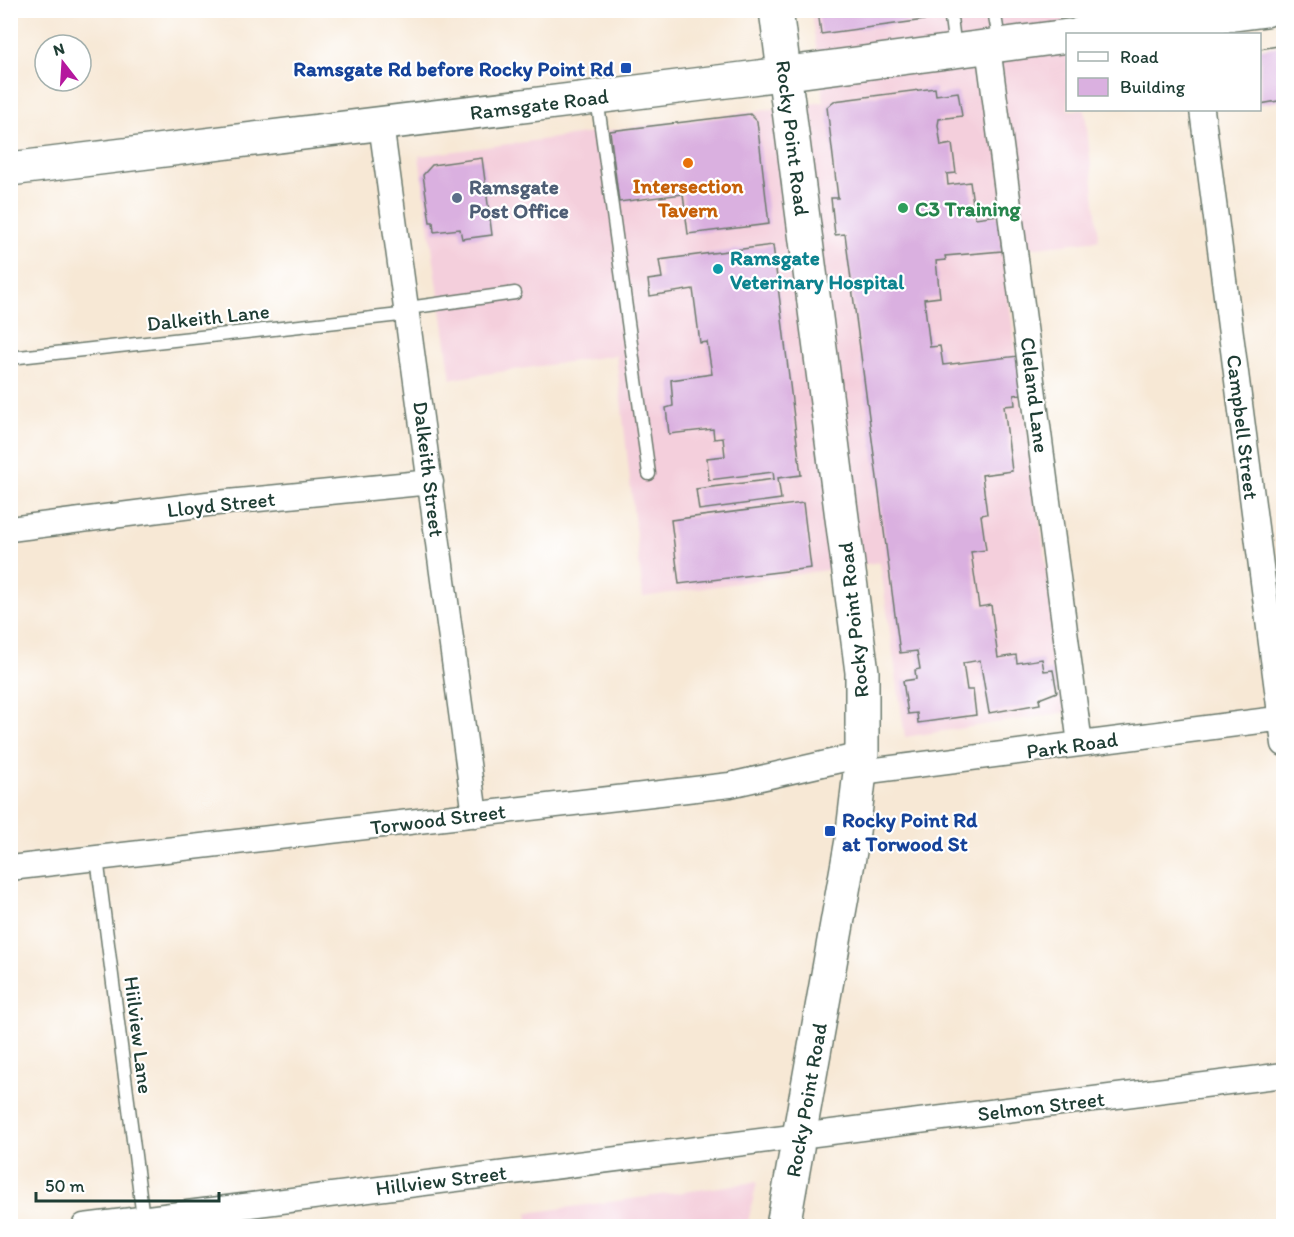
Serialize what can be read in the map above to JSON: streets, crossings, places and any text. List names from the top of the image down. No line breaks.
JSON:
{"streets":{"main road":["Ramsgate Road","Rocky Point Road"],"street":["Cleland Lane","Campbell Street","Dalkeith Street","Lloyd Street","Park Road","Torwood Street","Selmon Street","Hillview Street"],"lane":["Dalkeith Lane","Hiilview Lane"]},"crossings":[["Ramsgate Road","Rocky Point Road"],["Ramsgate Road","Cleland Lane"],["Ramsgate Road","Dalkeith Street"],["Rocky Point Road","Park Road"],["Rocky Point Road","Torwood Street"],["Rocky Point Road","Selmon Street"],["Rocky Point Road","Hillview Street"],["Dalkeith Lane","Dalkeith Street"],["Cleland Lane","Park Road"],["Campbell Street","Park Road"],["Dalkeith Street","Lloyd Street"],["Dalkeith Street","Torwood Street"],["Park Road","Torwood Street"],["Torwood Street","Hiilview Lane"],["Hiilview Lane","Hillview Street"],["Selmon Street","Hillview Street"]],"places":{"transit":["Ramsgate Rd before Rocky Point Rd","Rocky Point Rd at Torwood St"],"other":["Intersection Tavern","Ramsgate Post Office","C3 Training","Ramsgate Veterinary Hospital"]},"legend":["Road","Building"],"scale_bar":"50 m","north":"top"}
